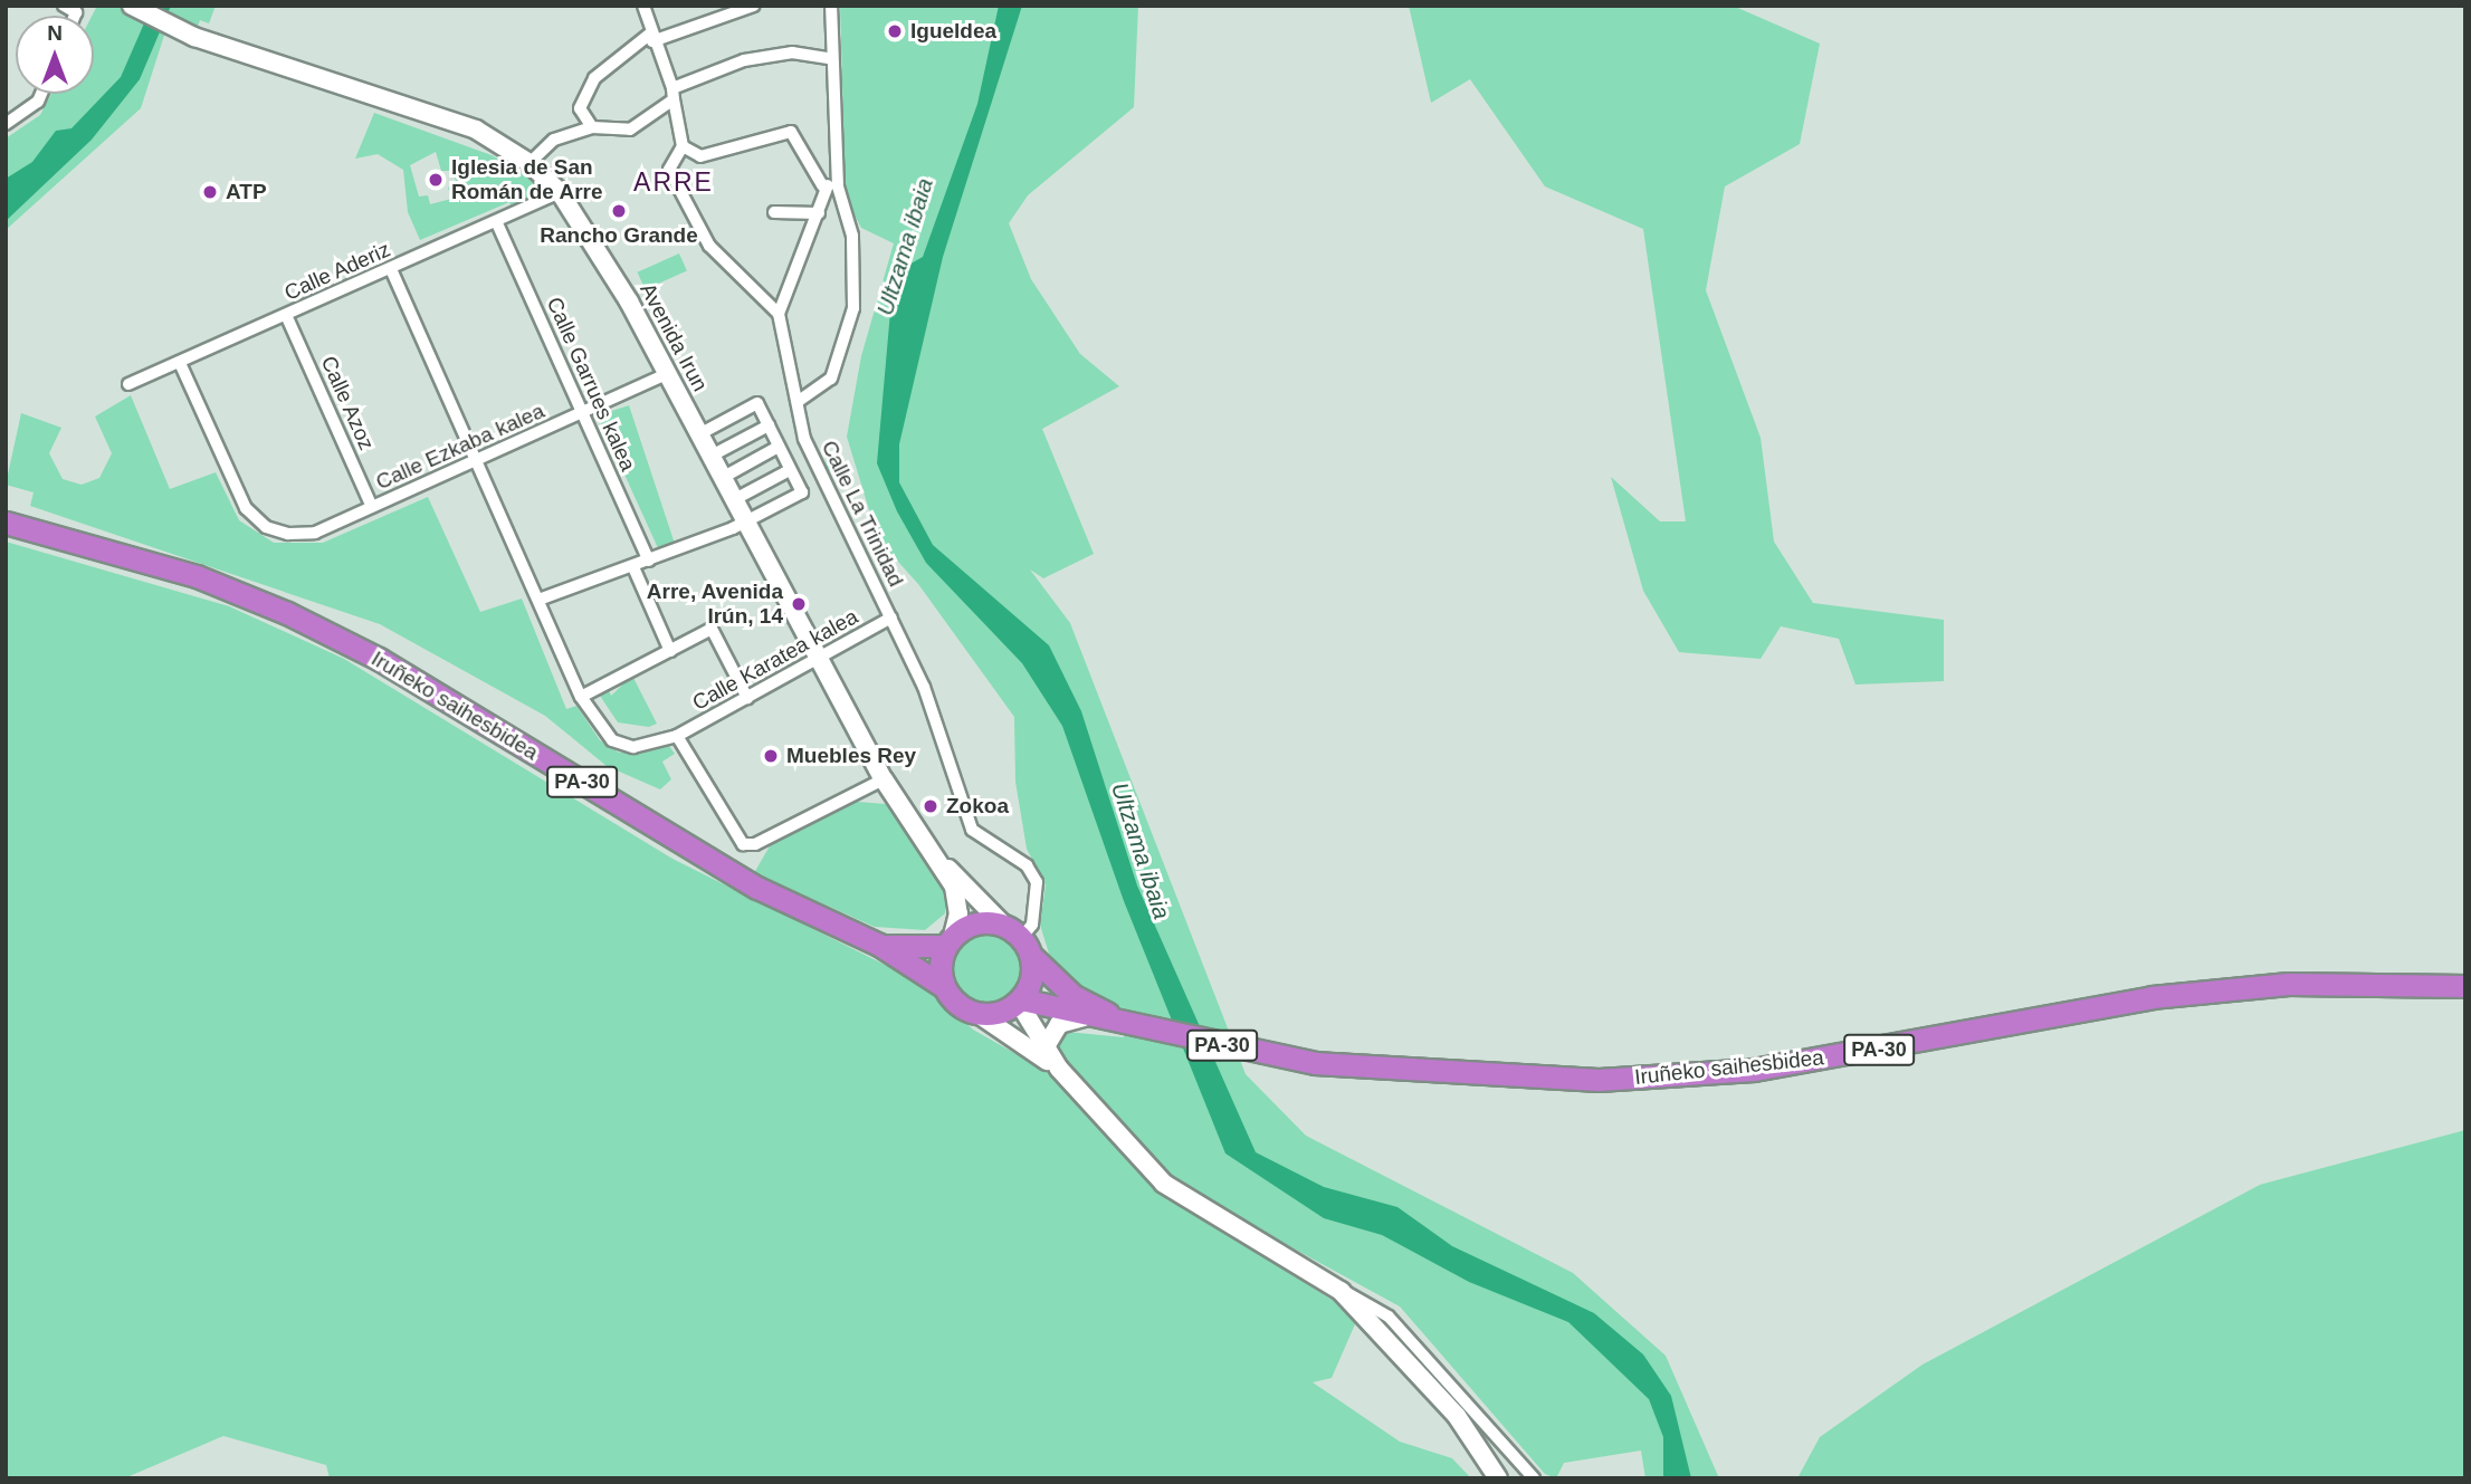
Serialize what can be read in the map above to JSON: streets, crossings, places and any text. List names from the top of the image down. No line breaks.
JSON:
{"streets":{"highway":["Iruñeko saihesbidea","PA-30"],"street":["Calle Aderiz","Avenida Irun","Calle Garrues kalea","Calle Azoz","Calle Ezkaba kalea","Calle La Trinidad","Calle Karatea kalea"]},"crossings":[["Calle Aderiz","Avenida Irun"],["Calle Aderiz","Calle Garrues kalea"],["Calle Aderiz","Calle Azoz"],["Calle Aderiz","Calle Ezkaba kalea"],["Calle Aderiz","Calle Karatea kalea"],["Avenida Irun","Calle Ezkaba kalea"],["Avenida Irun","Calle Karatea kalea"],["Calle Garrues kalea","Calle Ezkaba kalea"],["Calle Azoz","Calle Ezkaba kalea"],["Calle Ezkaba kalea","Calle Karatea kalea"],["Calle La Trinidad","Calle Karatea kalea"],["Calle La Trinidad","Iruñeko saihesbidea"],["Calle La Trinidad","PA-30"],["Iruñeko saihesbidea","PA-30"]],"districts":["ARRE"],"water":["Ultzama ibaia"],"places":["Igueldea","Iglesia de San Román de Arre","ATP","Rancho Grande","Arre, Avenida Irún, 14","Muebles Rey","Zokoa"],"north":"top"}
